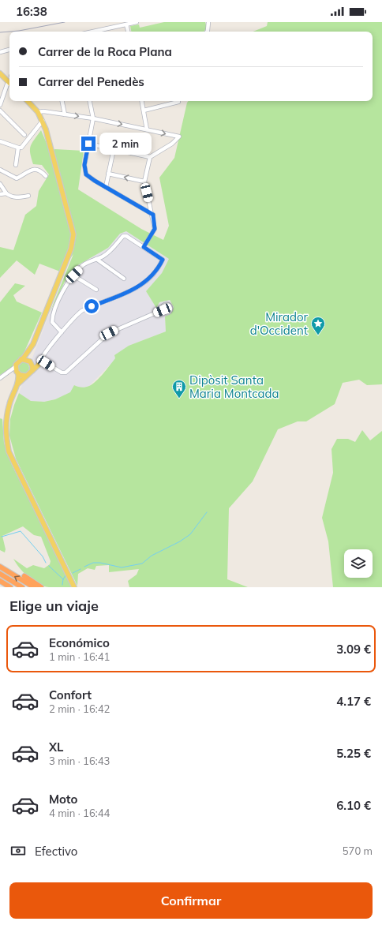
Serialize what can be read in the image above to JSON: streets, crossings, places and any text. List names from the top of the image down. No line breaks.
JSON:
{"places":{"place":["Mirador d'Occident"],"building":["Dipòsit Santa Maria Montcada"]},"page":{"status":"16:38","banner":["Carrer de la Roca Plana","Carrer del Penedès"],"bubble":"2 min","heading":"Elige un viaje","list":[{"name":"Económico","note":"1 min · 16:41","value":"3.09 €"},{"name":"Confort","note":"2 min · 16:42","value":"4.17 €"},{"name":"XL","note":"3 min · 16:43","value":"5.25 €"},{"name":"Moto","note":"4 min · 16:44","value":"6.10 €"}],"pay":["Efectivo","570 m"],"buttons":"Confirmar"}}
